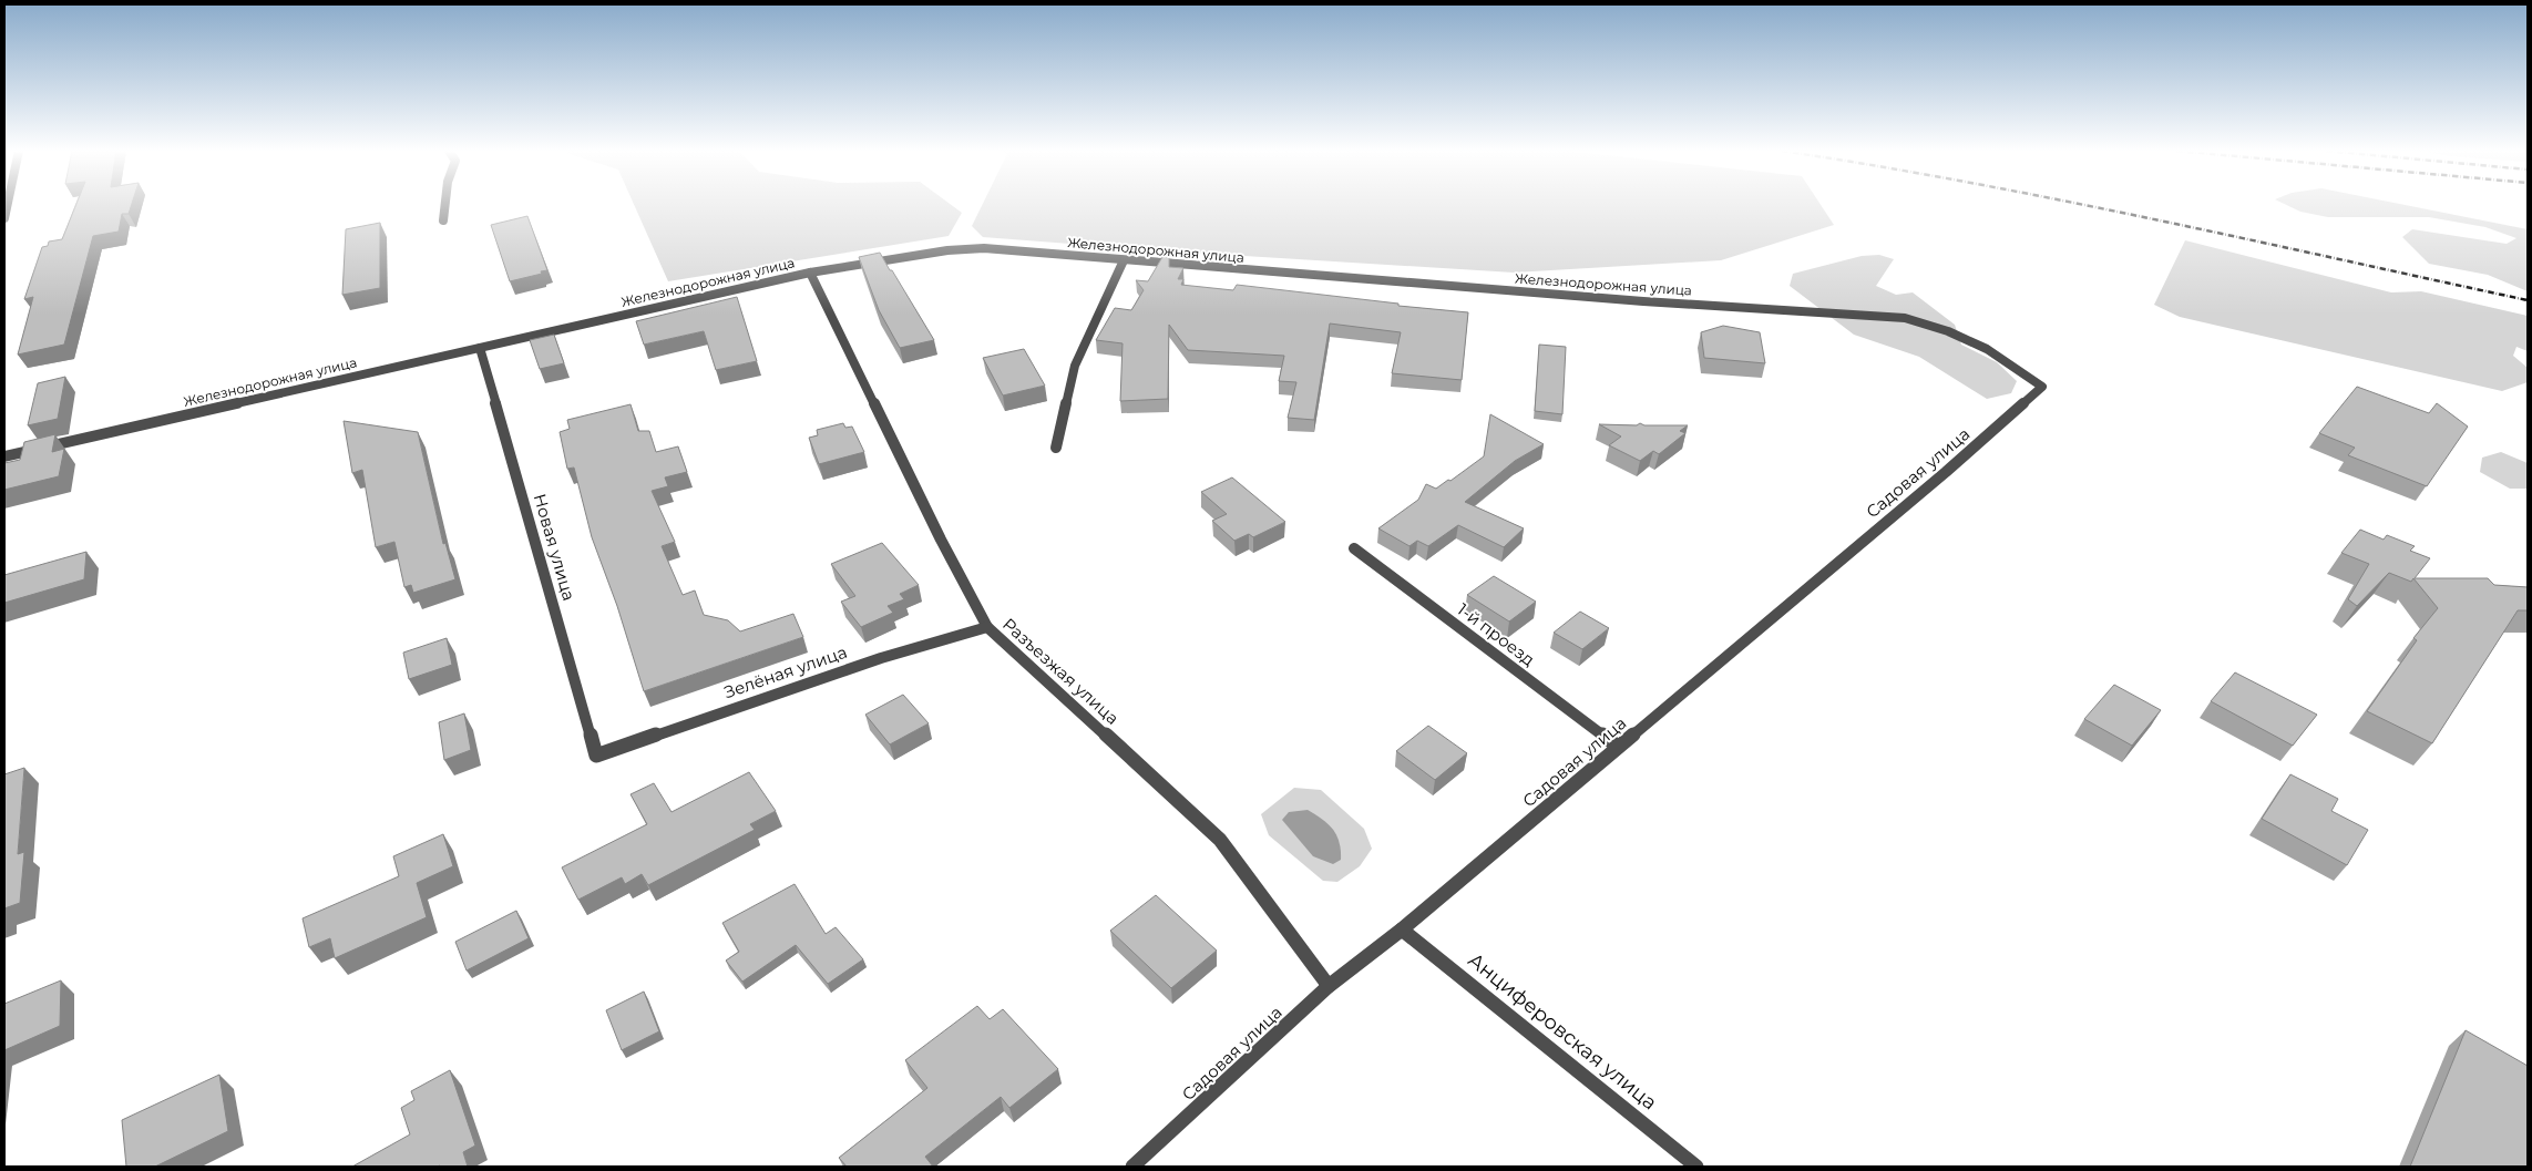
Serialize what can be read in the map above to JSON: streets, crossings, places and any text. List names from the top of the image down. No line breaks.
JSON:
{"streets":{"street":["Железнодорожная улица","Садовая улица","Новая улица","1-й проезд","Разъезжая улица","Зелёная улица","Анциферовская улица"]},"crossings":[["Железнодорожная улица","Садовая улица"],["Железнодорожная улица","Новая улица"],["Железнодорожная улица","Разъезжая улица"],["Садовая улица","1-й проезд"],["Садовая улица","Разъезжая улица"],["Садовая улица","Анциферовская улица"],["Новая улица","Зелёная улица"],["Разъезжая улица","Зелёная улица"]]}
